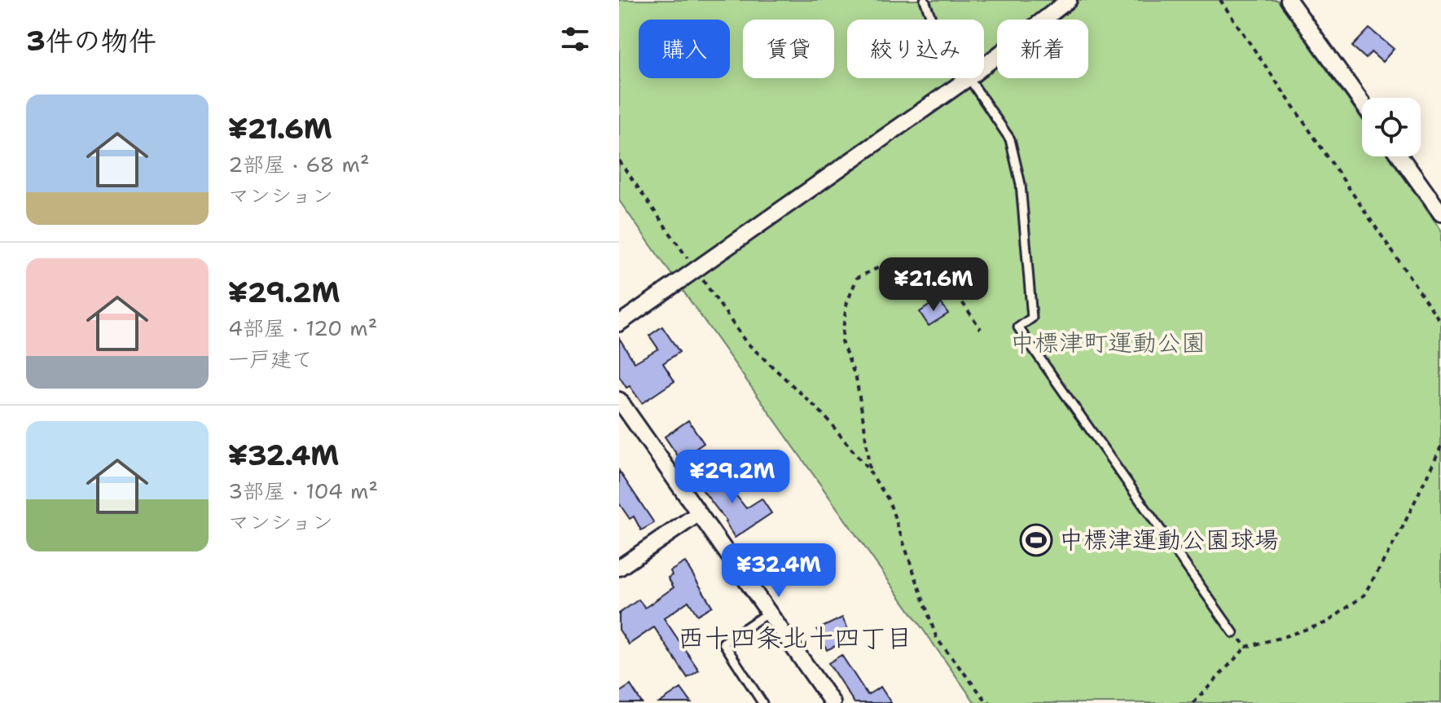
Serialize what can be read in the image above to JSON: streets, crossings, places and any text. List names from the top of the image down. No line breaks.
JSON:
{"districts":["西十四条北十四丁目"],"parks":["中標津町運動公園"],"places":{"sports":["中標津運動公園球場"]},"page":{"heading":"3件の物件","chip":["購入","賃貸","絞り込み","新着"],"list":[{"name":"¥21.6M","note":"2部屋 · 68 m² · マンション"},{"name":"¥29.2M","note":"4部屋 · 120 m² · 一戸建て"},{"name":"¥32.4M","note":"3部屋 · 104 m² · マンション"}],"price":["¥21.6M","¥29.2M","¥32.4M"]}}
